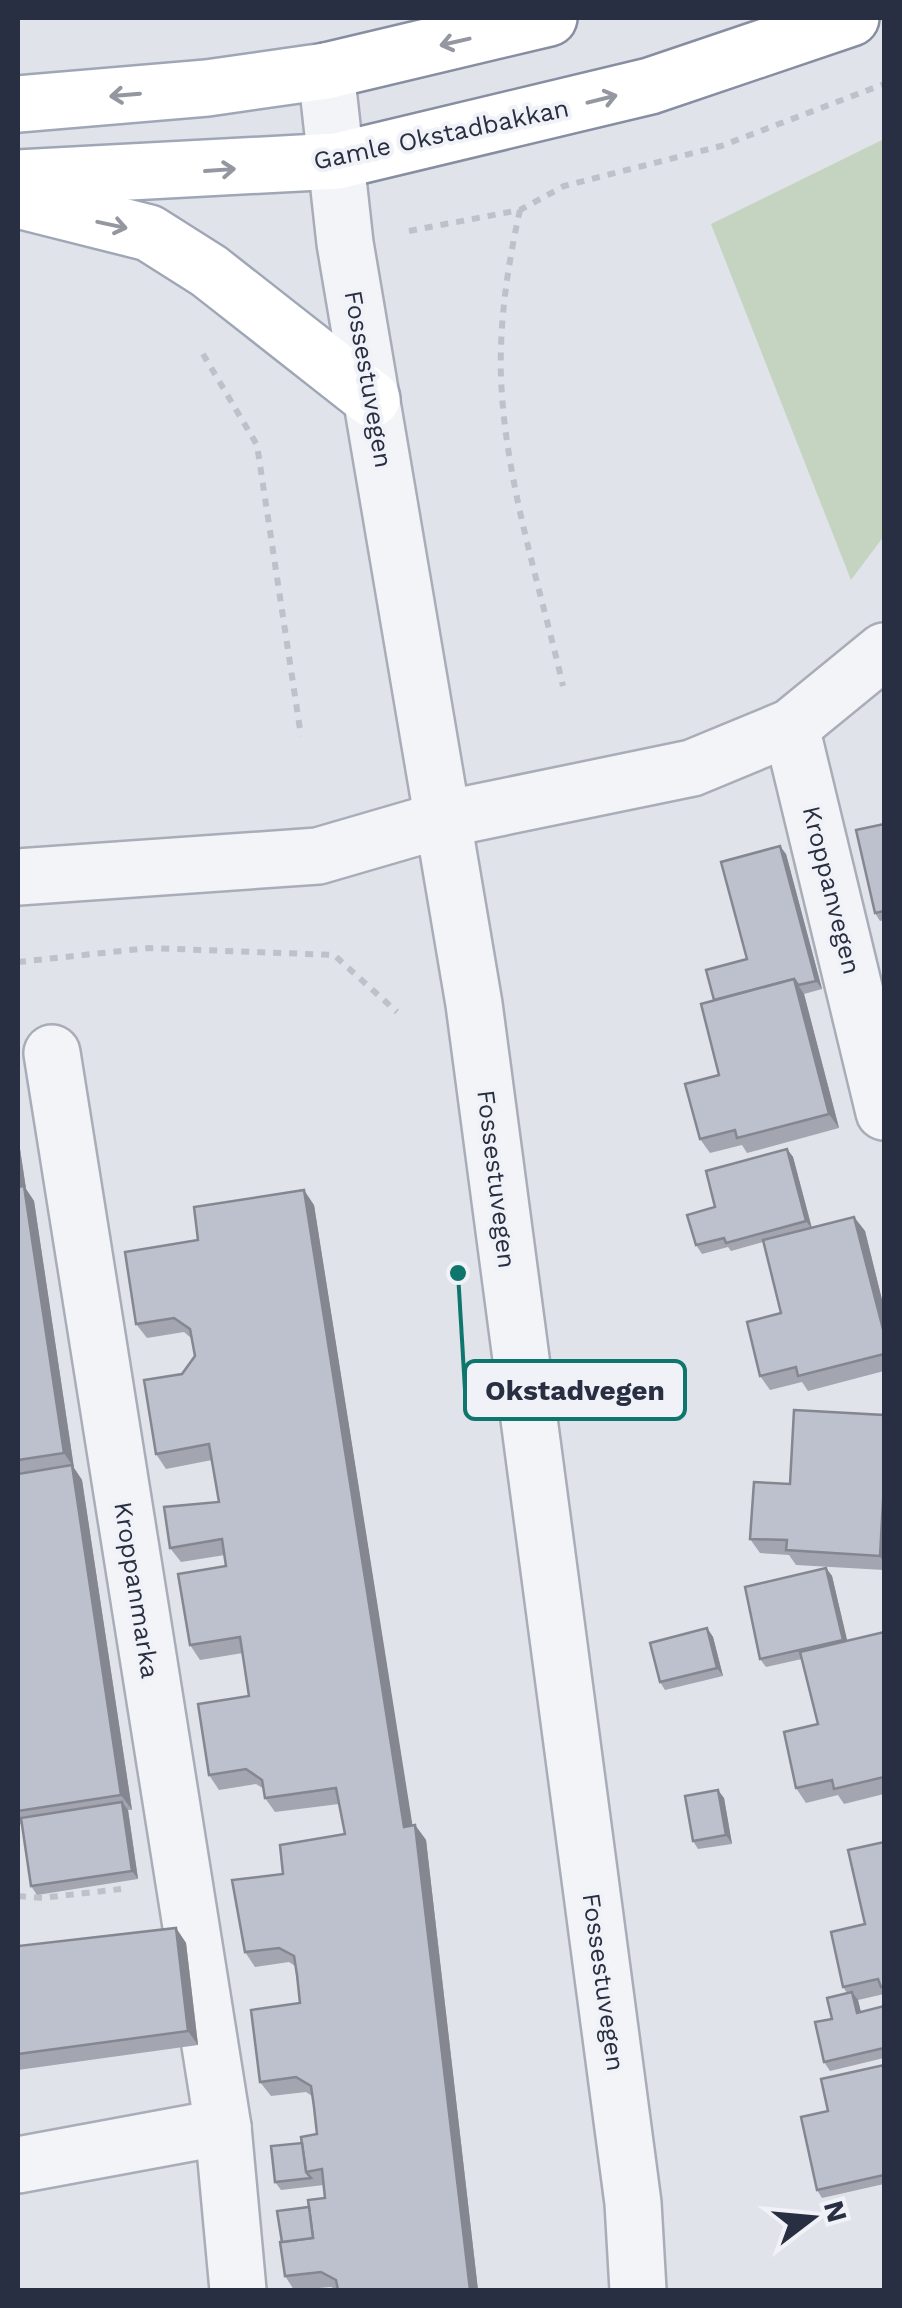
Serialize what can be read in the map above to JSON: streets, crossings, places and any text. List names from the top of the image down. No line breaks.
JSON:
{"streets":{"main road":["Gamle Okstadbakkan"],"street":["Fossestuvegen","Kroppanvegen","Kroppanmarka"]},"crossings":[["Gamle Okstadbakkan","Fossestuvegen"]],"places":["Okstadvegen"],"north":"right"}
